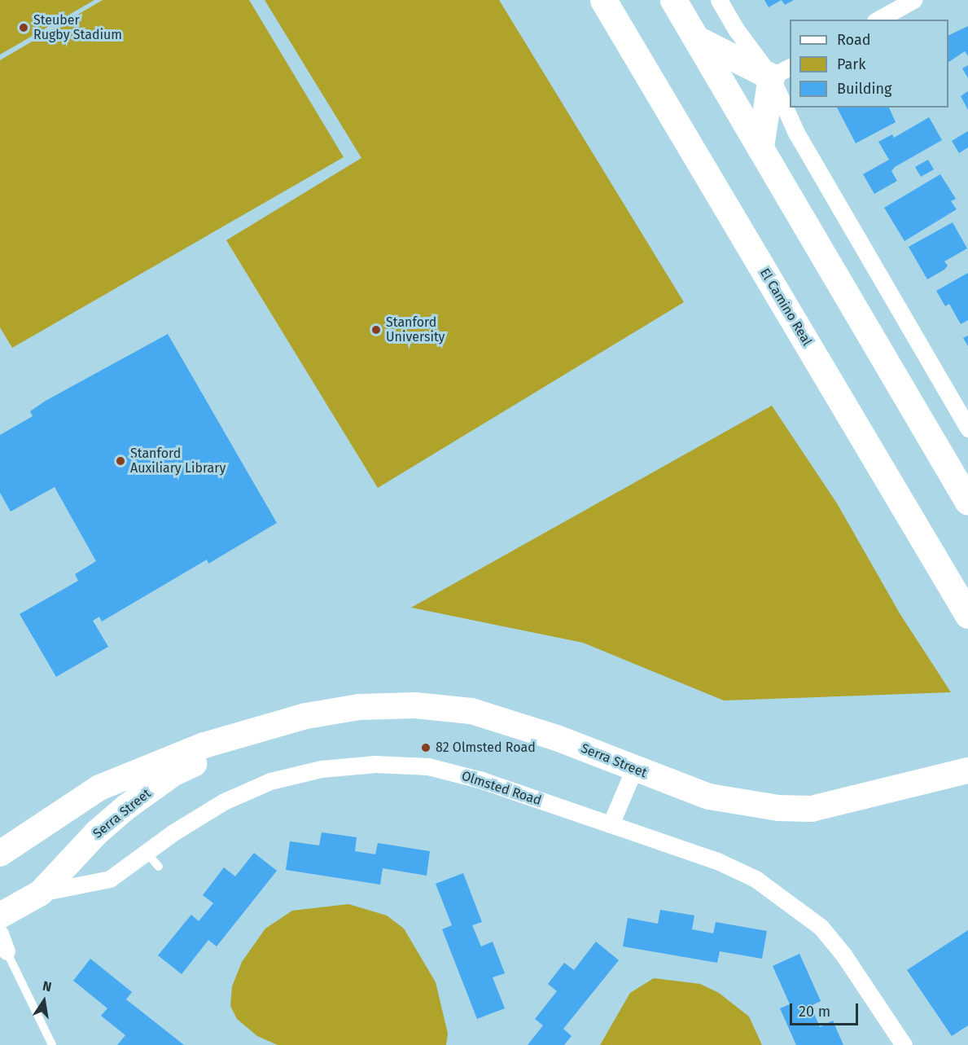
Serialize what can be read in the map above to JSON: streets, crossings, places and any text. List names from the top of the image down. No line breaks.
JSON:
{"streets":{"main road":["El Camino Real"],"street":["Serra Street","Olmsted Road"]},"crossings":[["Serra Street","Olmsted Road"]],"places":["Steuber Rugby Stadium","Stanford University","Stanford Auxiliary Library","82 Olmsted Road"],"legend":["Road","Park","Building"],"scale_bar":"20 m","north":"top"}
